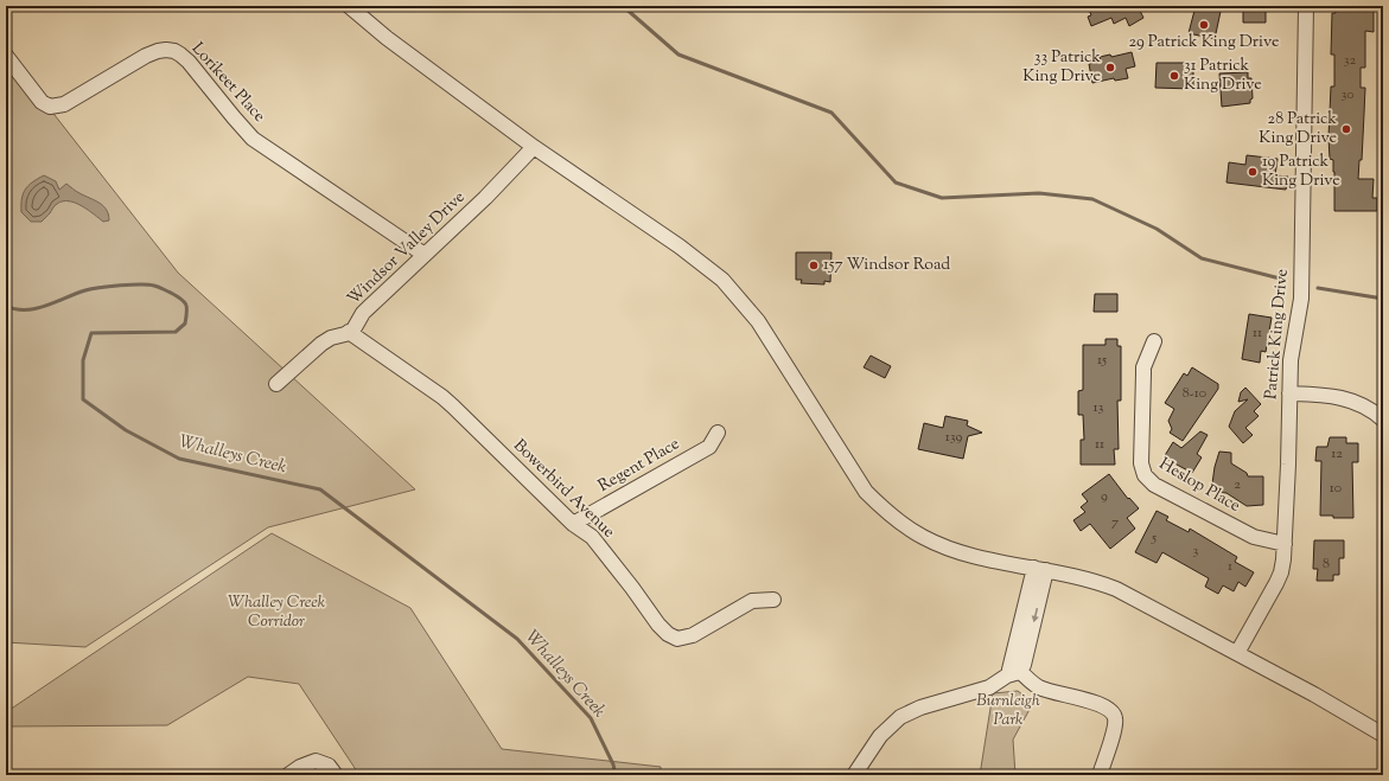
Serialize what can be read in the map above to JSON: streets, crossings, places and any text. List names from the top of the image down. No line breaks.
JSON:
{"streets":{"street":["Lorikeet Place","Windsor Valley Drive","Patrick King Drive","Regent Place","Heslop Place","Bowerbird Avenue"]},"crossings":[["Lorikeet Place","Windsor Valley Drive"],["Windsor Valley Drive","Bowerbird Avenue"],["Patrick King Drive","Heslop Place"],["Regent Place","Bowerbird Avenue"]],"water":["Whalleys Creek"],"parks":["Whalley Creek Corridor","Burnleigh Park"],"places":["29 Patrick King Drive","33 Patrick King Drive","31 Patrick King Drive","28 Patrick King Drive","19 Patrick King Drive","157 Windsor Road"],"house_numbers":["32","30","11","15","8-10","13","139","11","12","2","10","9","7","5","3","8","1"]}
